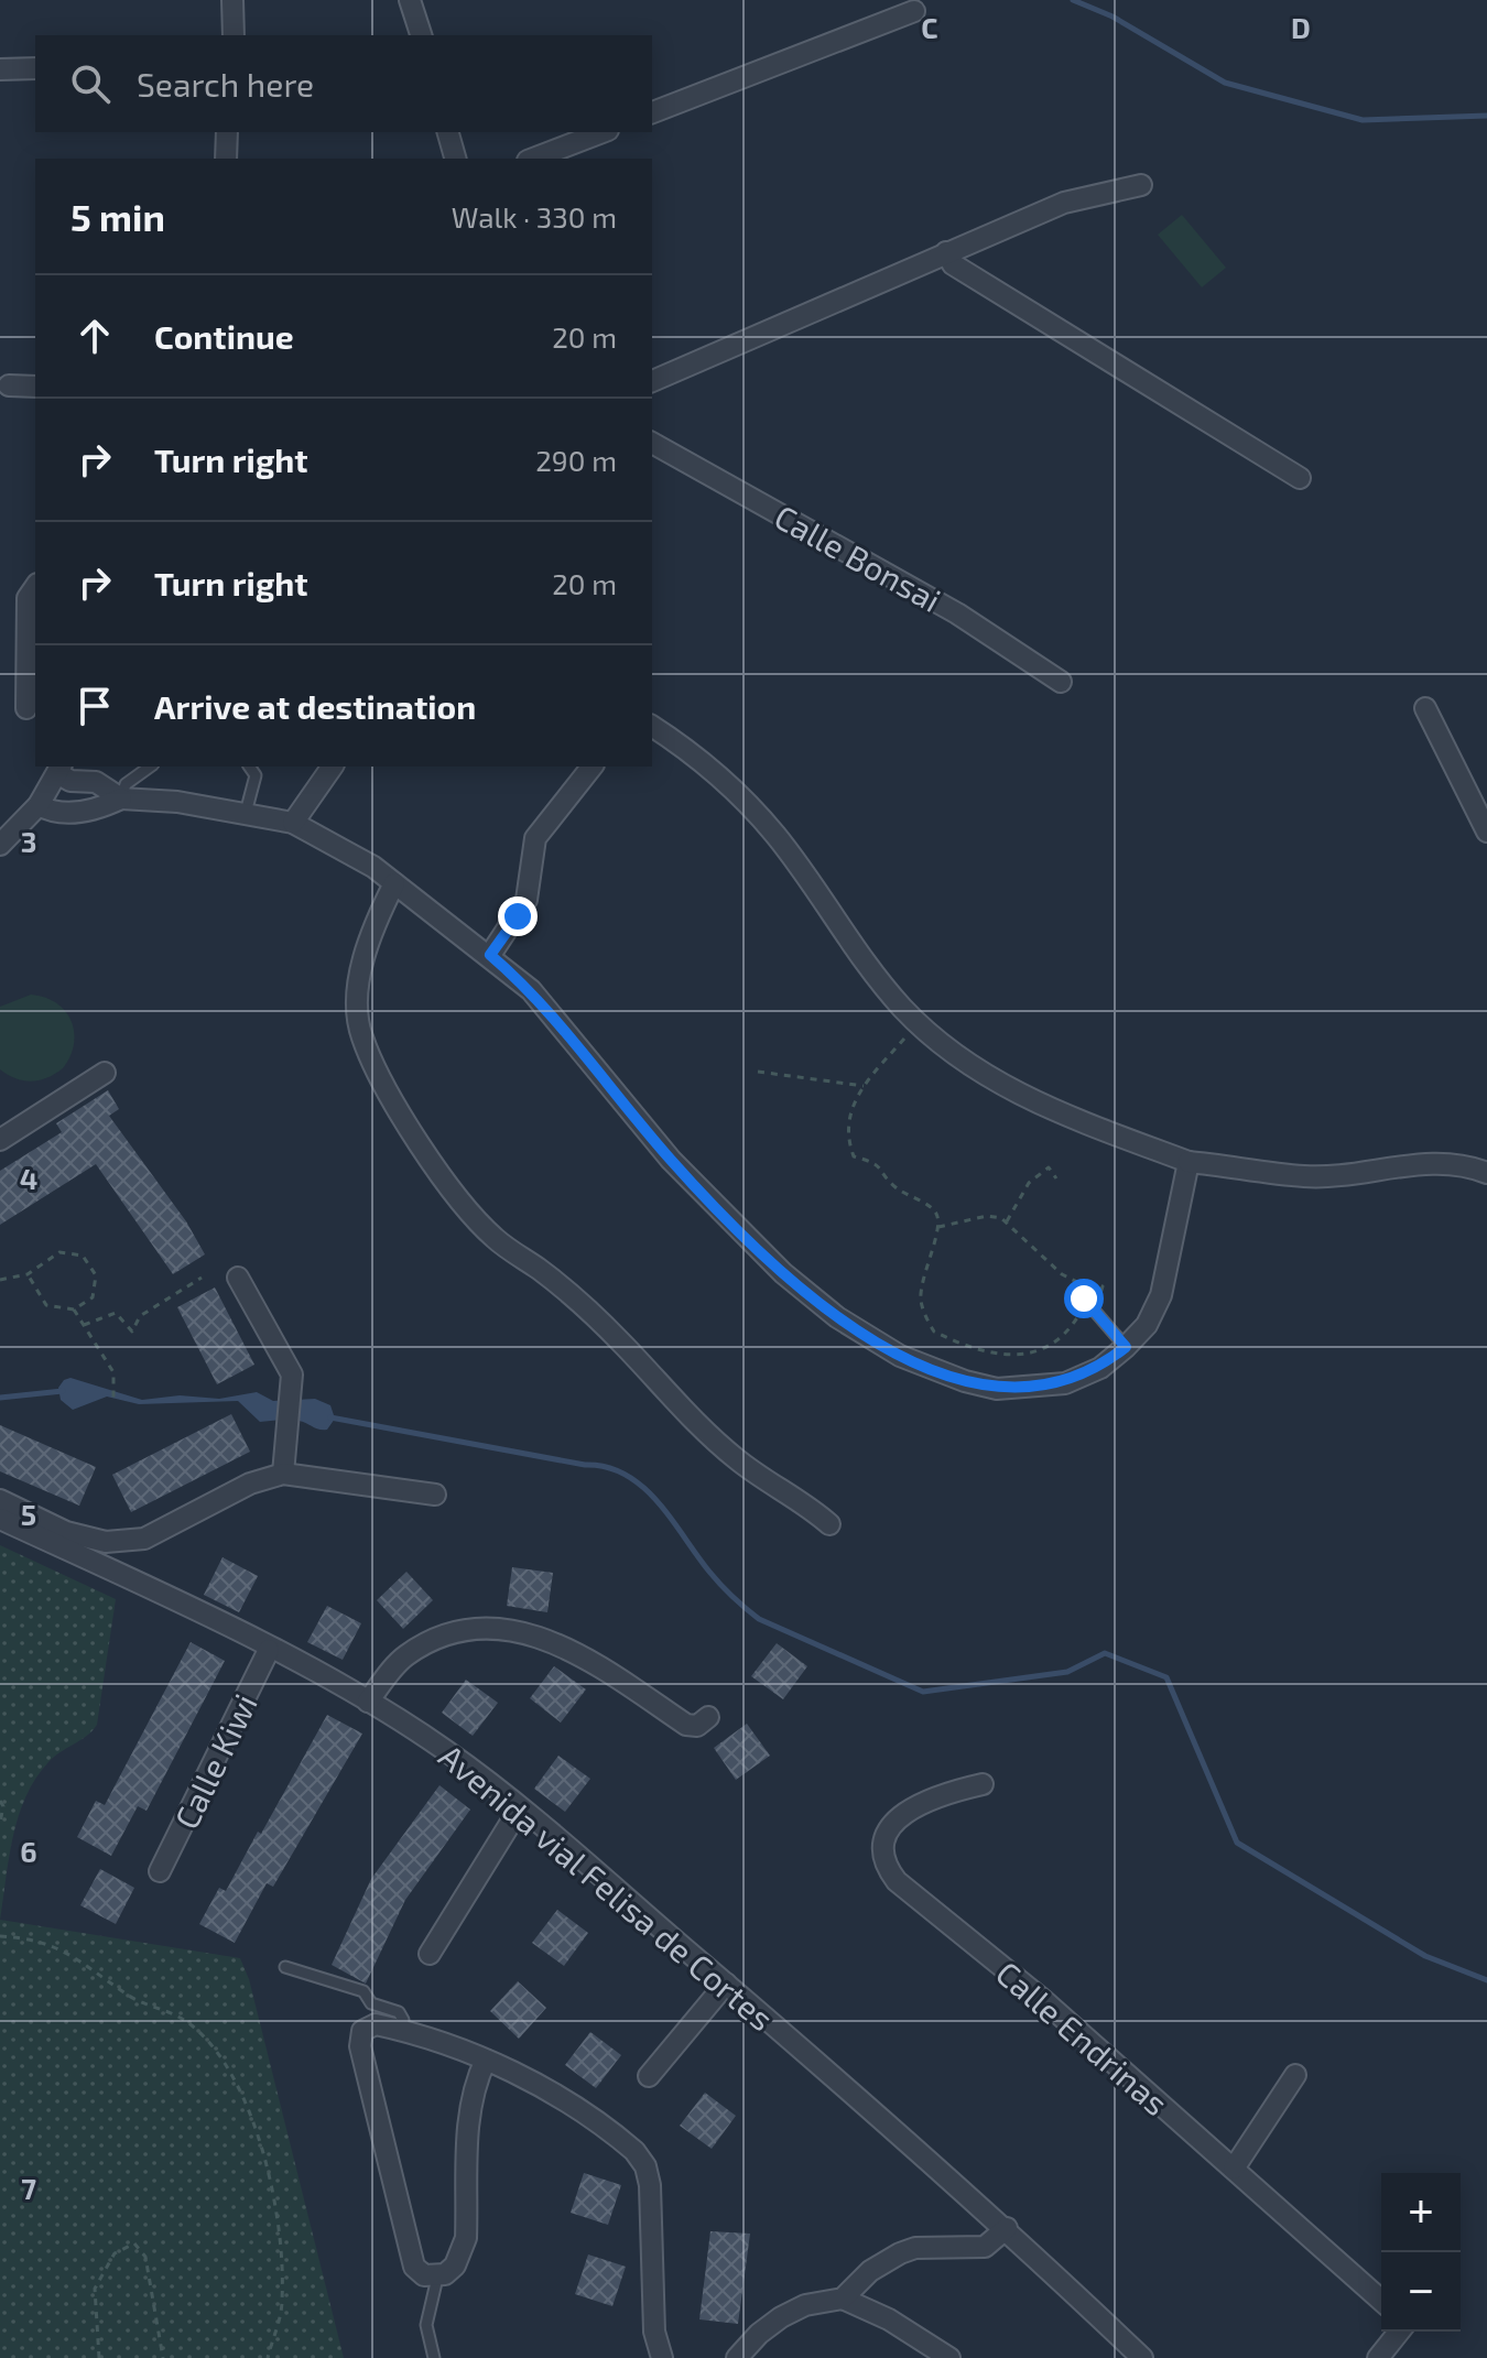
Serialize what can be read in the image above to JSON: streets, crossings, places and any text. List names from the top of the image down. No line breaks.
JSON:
{"streets":{"street":["Calle Bonsai","Calle Kiwi","Avenida vial Felisa de Cortes","Calle Endrinas"]},"crossings":[["Calle Kiwi","Avenida vial Felisa de Cortes"]],"page":{"search":"Search here","heading":["5 min","Walk · 330 m"],"list":[["Continue","20 m"],["Turn right","290 m"],["Turn right","20 m"],"Arrive at destination"],"map_buttons":["+","−"]},"grid":{"columns":["C","D"],"rows":["3","4","5","6","7"]}}
